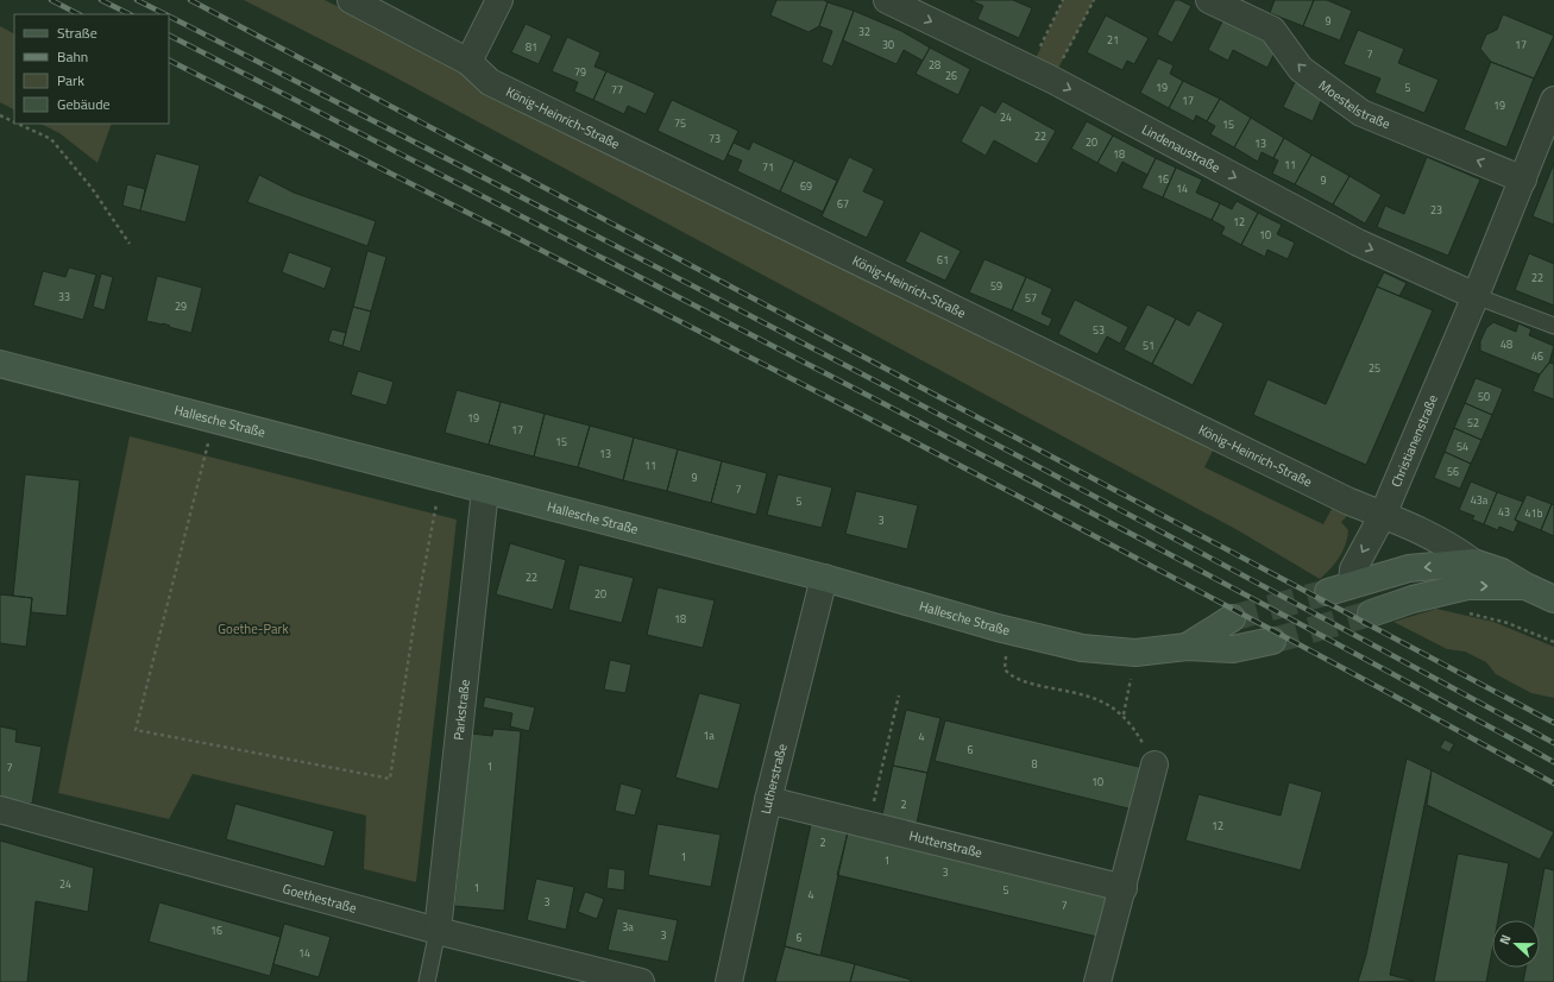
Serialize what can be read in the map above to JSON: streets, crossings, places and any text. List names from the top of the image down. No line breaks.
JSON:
{"streets":{"main road":["König-Heinrich-Straße","Hallesche Straße"],"street":["Moestelstraße","Lindenaustraße","Christianenstraße","Parkstraße","Lutherstraße","Huttenstraße","Goethestraße"]},"crossings":[["Moestelstraße","Christianenstraße"],["König-Heinrich-Straße","Christianenstraße"],["Lindenaustraße","Christianenstraße"],["Hallesche Straße","Parkstraße"],["Hallesche Straße","Lutherstraße"],["Parkstraße","Goethestraße"],["Lutherstraße","Huttenstraße"]],"one_way":["Moestelstraße","Lindenaustraße"],"parks":["Goethe-Park"],"house_numbers":["9","32","21","30","17","81","7","28","79","26","19","5","77","17","19","24","75","15","22","73","20","13","18","11","71","16","9","69","14","67","23","12","10","61","22","59","33","57","29","53","48","51","46","25","50","19","52","17","15","54","13","11","56","9","7","43a","5","43","41b","3","22","20","18","1a","4","6","8","1","7","10","2","12","2","1","1","3","24","1","5","4","3","7","3a","16","3","6","14"],"legend":["Straße","Bahn","Park","Gebäude"],"north":"left"}
